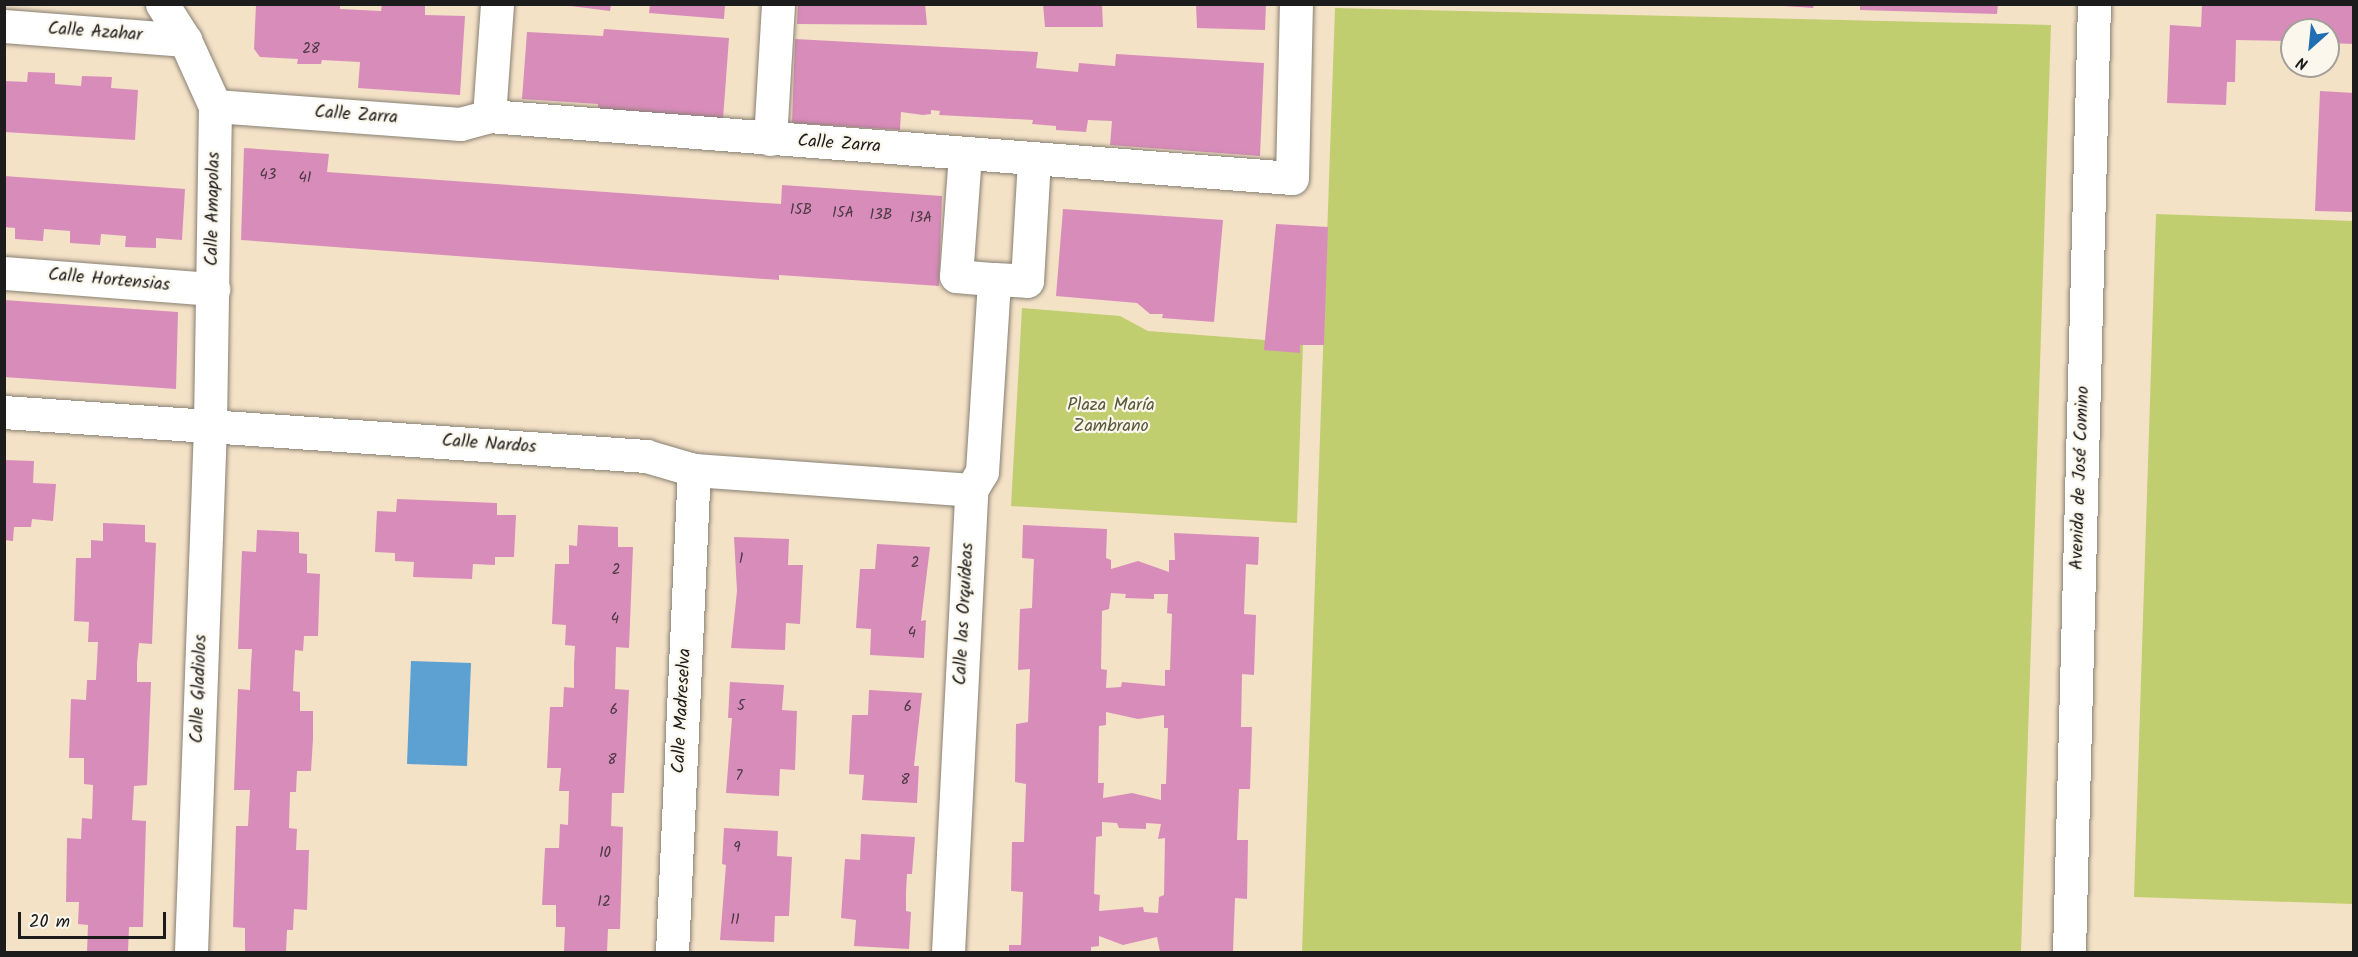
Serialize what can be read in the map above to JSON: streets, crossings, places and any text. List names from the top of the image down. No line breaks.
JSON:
{"streets":{"street":["Calle Azahar","Calle Zarra","Calle Amapolas","Calle Hortensias","Calle Nardos","Avenida de José Comino","Calle las Orquídeas","Calle Gladiolos","Calle Madreselva"]},"crossings":[["Calle Azahar","Calle Amapolas"],["Calle Zarra","Calle Amapolas"],["Calle Amapolas","Calle Hortensias"],["Calle Amapolas","Calle Nardos"],["Calle Amapolas","Calle Gladiolos"],["Calle Nardos","Calle las Orquídeas"],["Calle Nardos","Calle Gladiolos"],["Calle Nardos","Calle Madreselva"]],"parks":["Plaza María Zambrano"],"house_numbers":["28","43","41","15B","15A","13B","13A","1","2","2","4","4","5","6","6","8","7","8","9","10","12","11"],"scale_bar":"20 m","north":"bottom left"}
